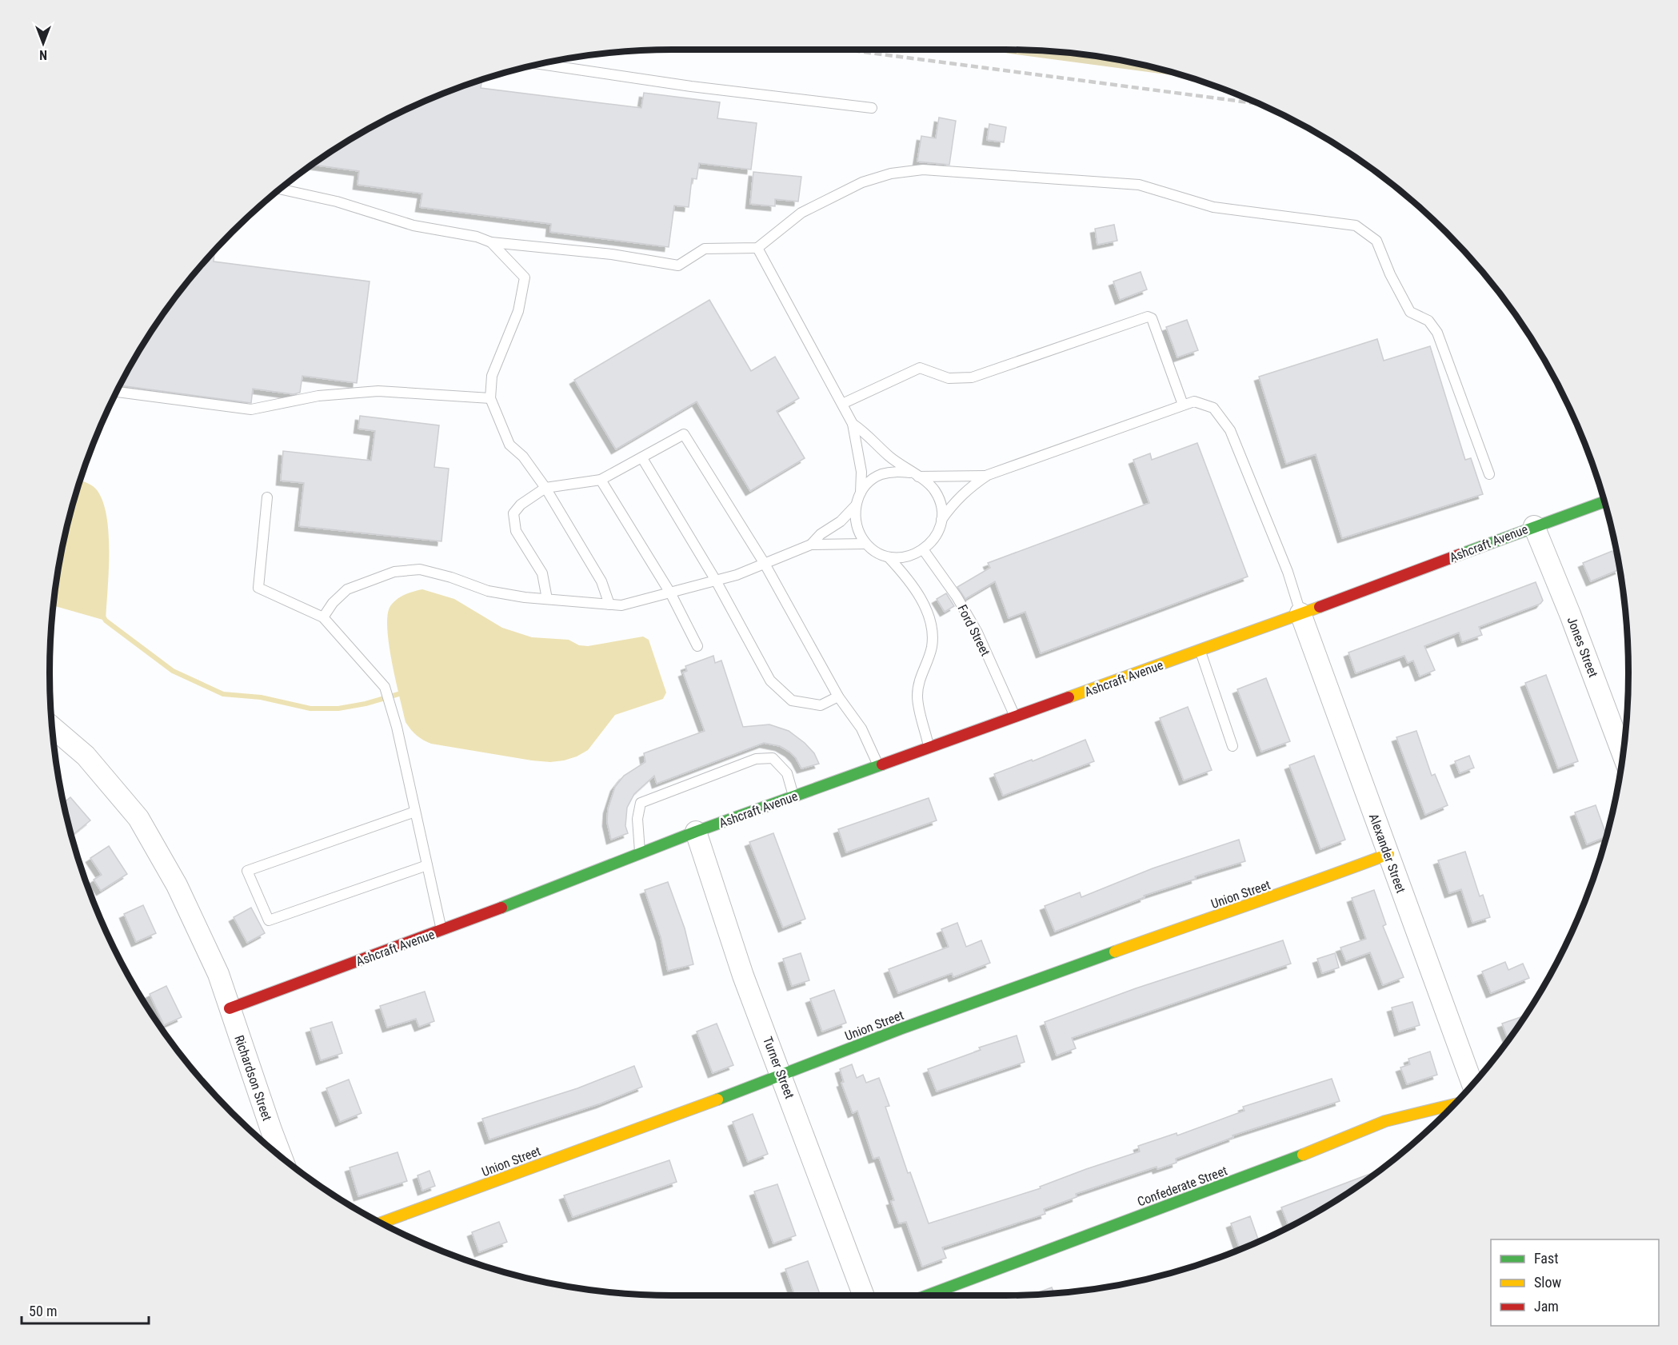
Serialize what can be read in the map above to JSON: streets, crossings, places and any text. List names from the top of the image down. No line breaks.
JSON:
{"streets":{"street":["Ashcraft Avenue","Jones Street","Alexander Street","Union Street","Turner Street","Richardson Street","Confederate Street"],"lane":["Ford Street"]},"crossings":[["Ashcraft Avenue","Ford Street"],["Ashcraft Avenue","Jones Street"],["Ashcraft Avenue","Alexander Street"],["Ashcraft Avenue","Turner Street"],["Ashcraft Avenue","Richardson Street"],["Alexander Street","Union Street"],["Union Street","Turner Street"]],"legend":["Fast","Slow","Jam"],"scale_bar":"50 m","north":"bottom"}
